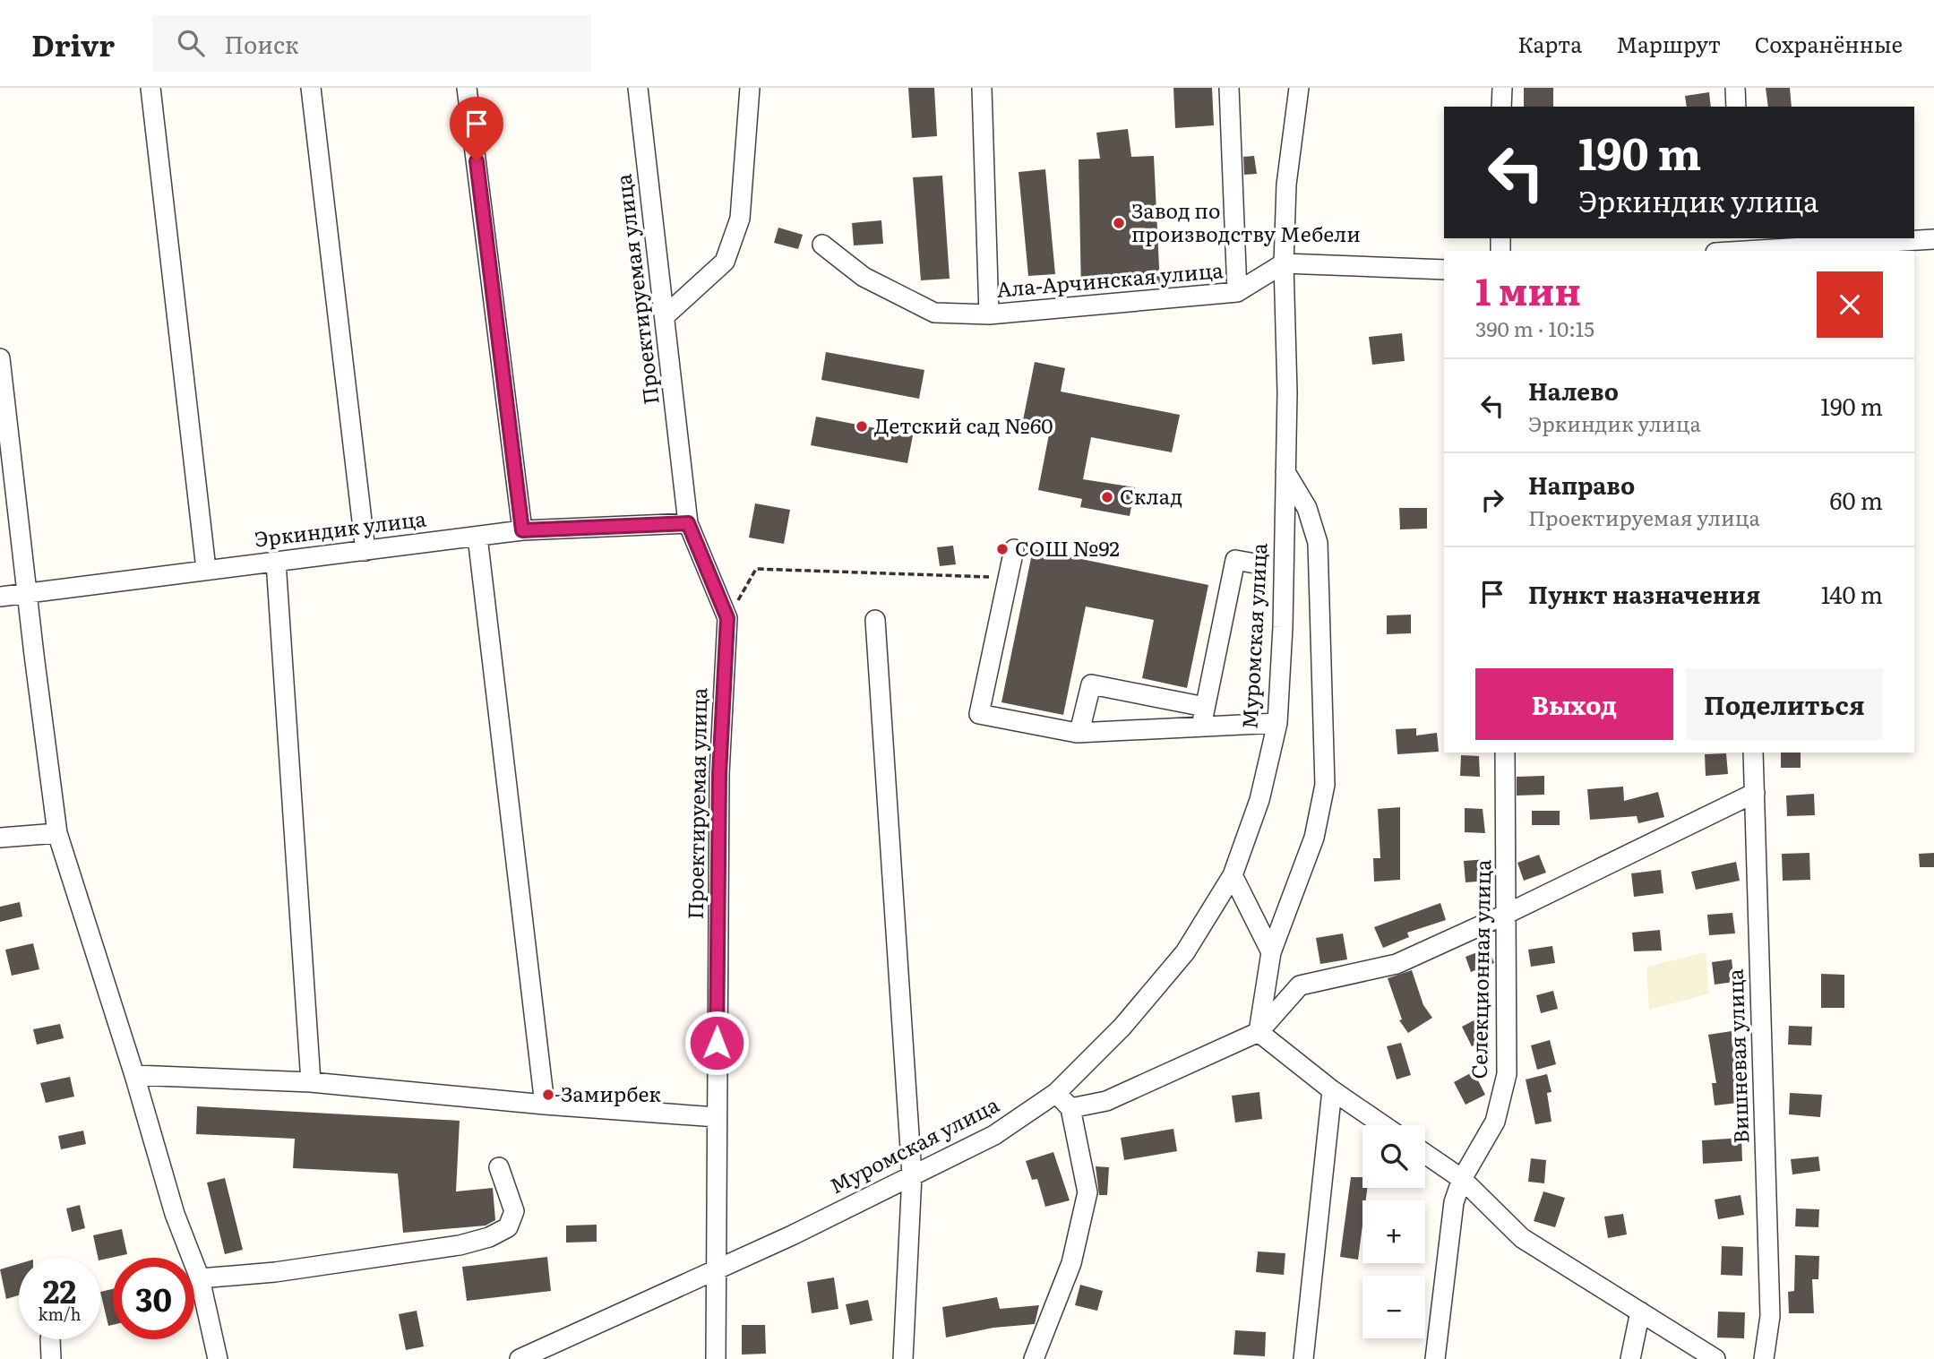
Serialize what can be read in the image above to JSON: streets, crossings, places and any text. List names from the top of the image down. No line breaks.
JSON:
{"streets":{"street":["Ала-Арчинская улица","Проектируемая улица","Эркиндик улица","Муромская улица","Селекционная улица","Вишневая улица"]},"crossings":[["Ала-Арчинская улица","Муромская улица"],["Проектируемая улица","Эркиндик улица"],["Проектируемая улица","Муромская улица"]],"places":["Завод по производству Мебели","Детский сад №60","Склад","СОШ №92","Замирбек"],"page":{"header":"Drivr","search":"Поиск","nav":["Карта","Маршрут","Сохранённые"],"turn":["190 m","Эркиндик улица"],"heading":["1 мин","390 m · 10:15"],"list":[{"name":"Налево","note":"Эркиндик улица","value":"190 m"},{"name":"Направо","note":"Проектируемая улица","value":"60 m"},{"name":"Пункт назначения","value":"140 m"}],"buttons":["Выход","Поделиться"],"map_buttons":["+","−"],"speed":"22 km/h","limit":"30"}}
